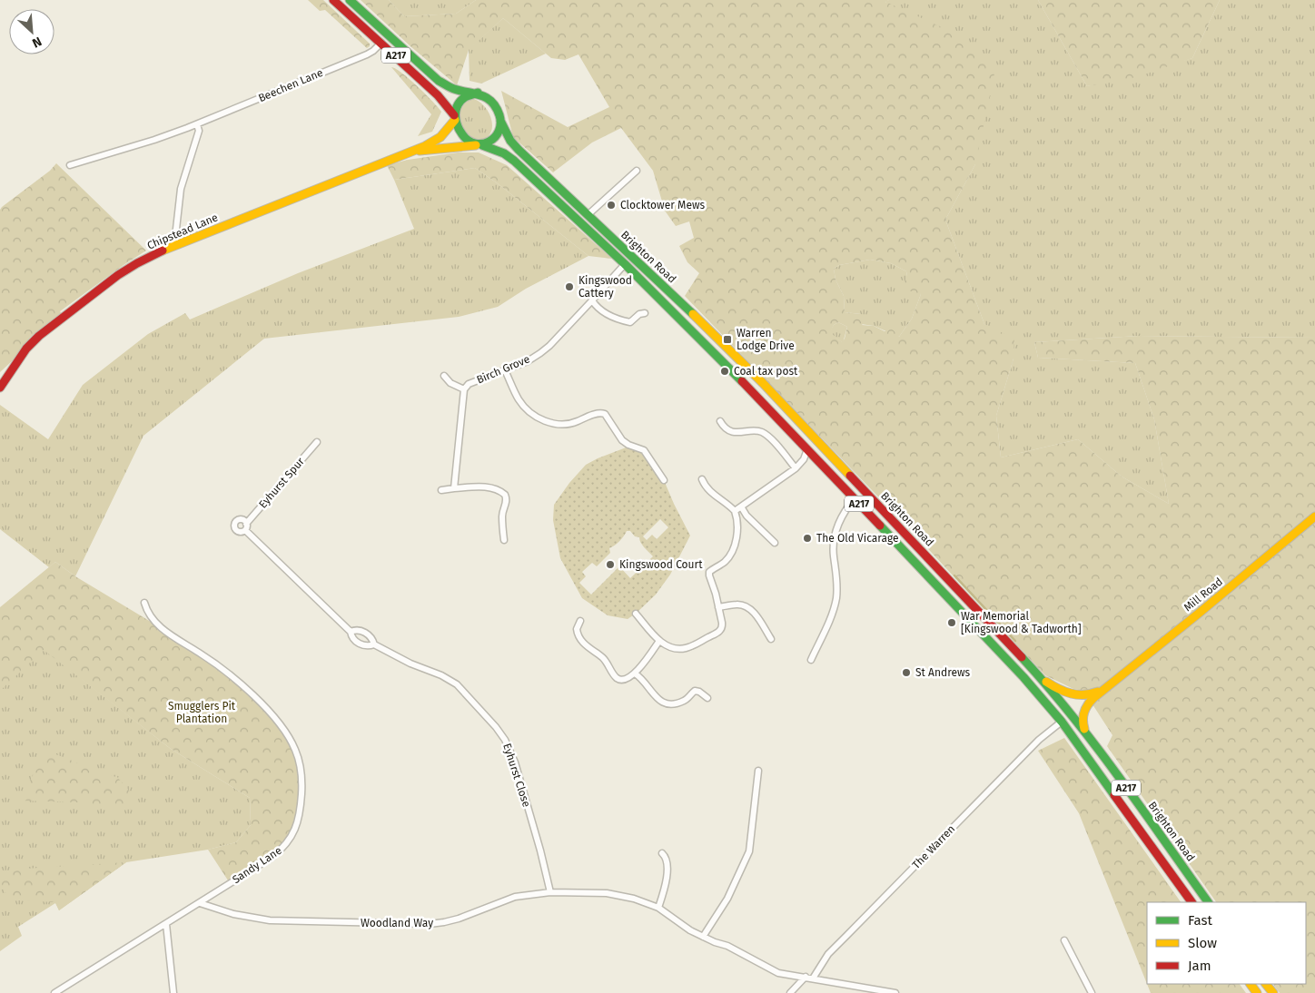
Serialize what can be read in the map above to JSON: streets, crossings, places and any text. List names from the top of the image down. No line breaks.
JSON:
{"streets":{"main road":["A217","Chipstead Lane","Brighton Road","Mill Road"],"street":["Beechen Lane","Birch Grove","Eyhurst Spur","Eyhurst Close","The Warren","Sandy Lane","Woodland Way"]},"crossings":[["A217","Beechen Lane"],["A217","Chipstead Lane"],["A217","Brighton Road"],["Chipstead Lane","Brighton Road"],["Brighton Road","Birch Grove"],["Brighton Road","Mill Road"],["Brighton Road","The Warren"],["Eyhurst Spur","Eyhurst Close"],["Eyhurst Close","Woodland Way"],["The Warren","Woodland Way"],["Sandy Lane","Woodland Way"]],"parks":["Smugglers Pit Plantation"],"places":{"other":["Clocktower Mews","Kingswood Cattery","Coal tax post","The Old Vicarage","Kingswood Court","War Memorial [Kingswood & Tadworth]","St Andrews"],"transit":["Warren Lodge Drive"]},"legend":["Fast","Slow","Jam"],"north":"bottom right"}
